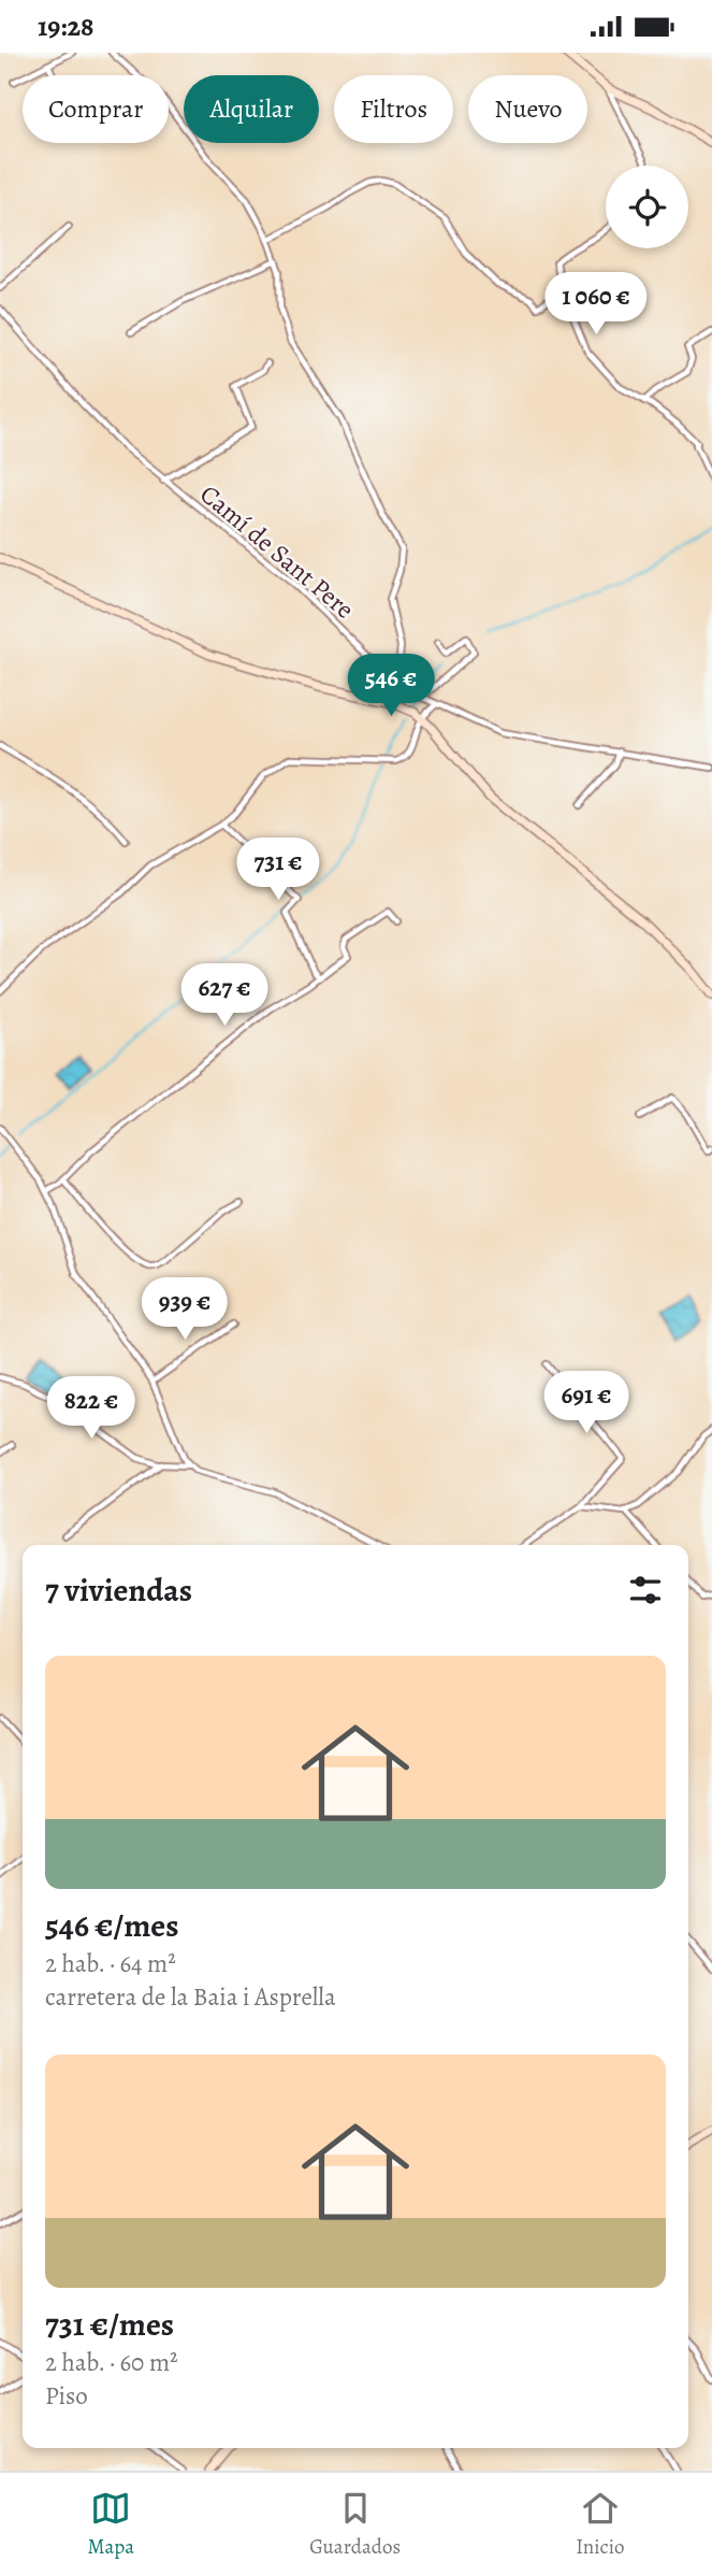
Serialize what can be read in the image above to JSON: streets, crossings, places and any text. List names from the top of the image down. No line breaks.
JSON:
{"streets":{"street":["Camí de Sant Pere"]},"page":{"status":"19:28","chip":["Comprar","Alquilar","Filtros","Nuevo"],"price":["1 060 €","546 €","731 €","627 €","939 €","691 €","822 €"],"heading":"7 viviendas","list":[{"name":"546 €/mes","note":"2 hab. · 64 m² · carretera de la Baia i Asprella"},{"name":"731 €/mes","note":"2 hab. · 60 m² · Piso"}],"tabs":["Mapa","Guardados","Inicio"]}}
